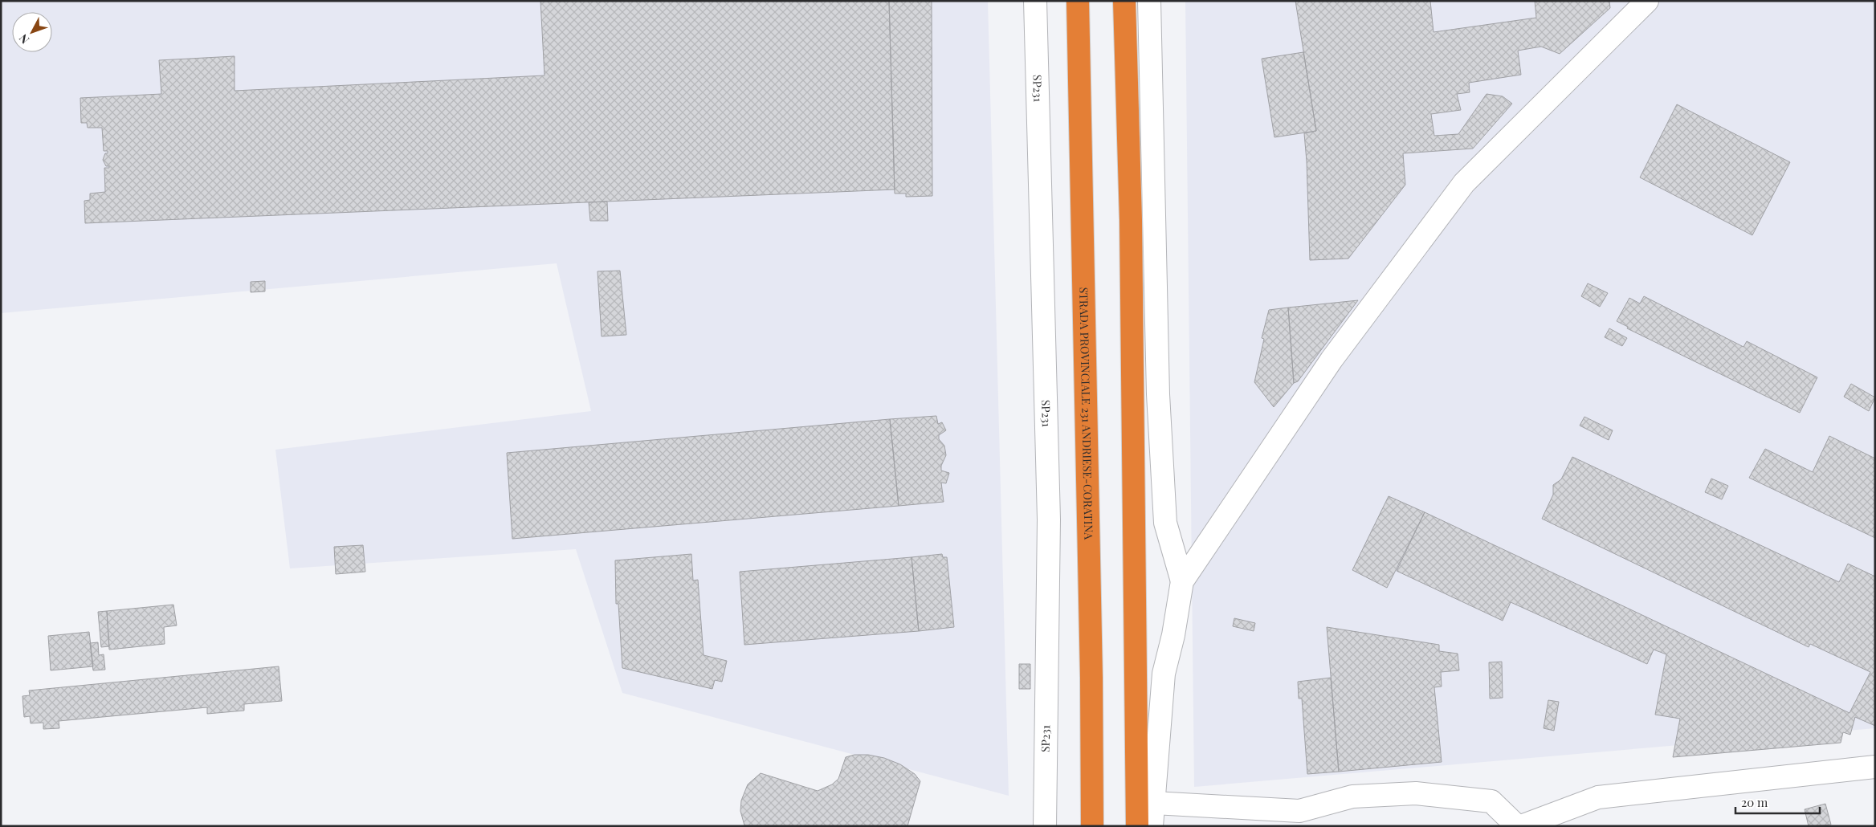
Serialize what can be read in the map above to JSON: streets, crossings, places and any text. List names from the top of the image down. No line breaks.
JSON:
{"streets":{"highway":["STRADA PROVINCIALE 231 ANDRIESE-CORATINA"],"street":["SP231"]},"scale_bar":"20 m","north":"bottom left"}
